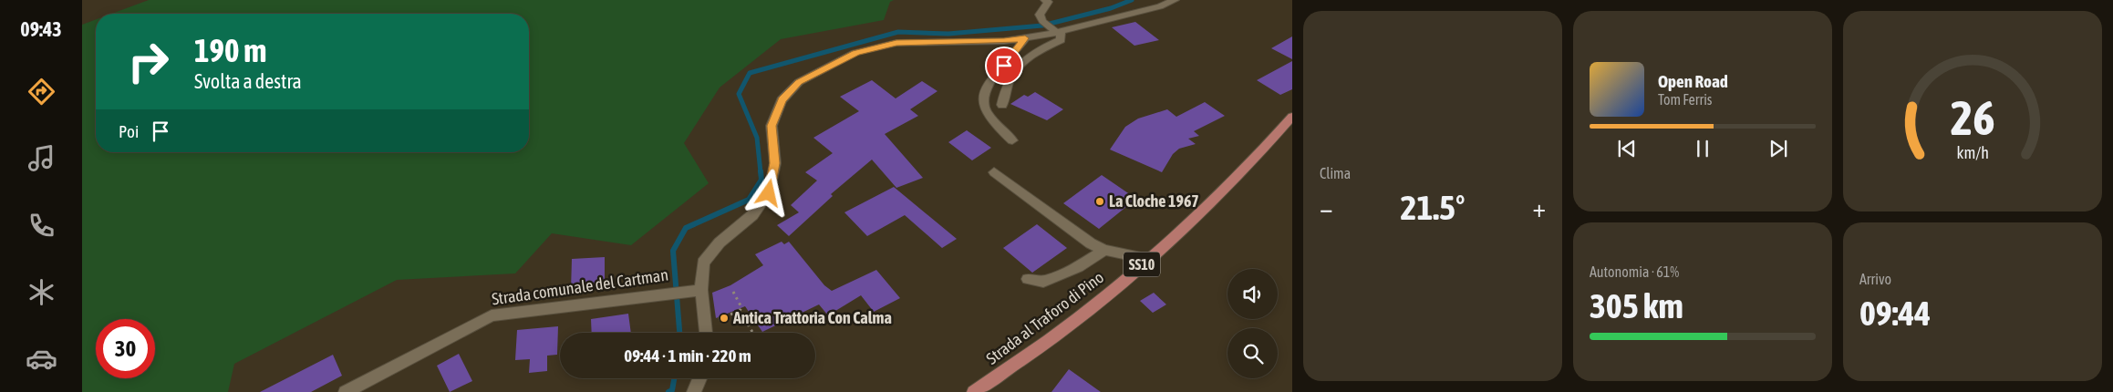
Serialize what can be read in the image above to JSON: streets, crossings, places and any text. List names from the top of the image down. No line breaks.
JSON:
{"streets":{"main road":["SS10","Strada al Traforo di Pino"],"street":["Strada comunale del Cartman"]},"places":["La Cloche 1967","Antica Trattoria Con Calma"],"page":{"tabs":"09:43","tile":["Clima",["Autonomia · 61%","305 km"],["Arrivo","09:44"]],"turn":["190 m","Svolta a destra"],"song":["Open Road","Tom Ferris"],"then":"Poi","heat":["−","21.5°","+"],"limit":"30","trip":"09:44 · 1 min · 220 m","gauge":["26","km/h"]}}
